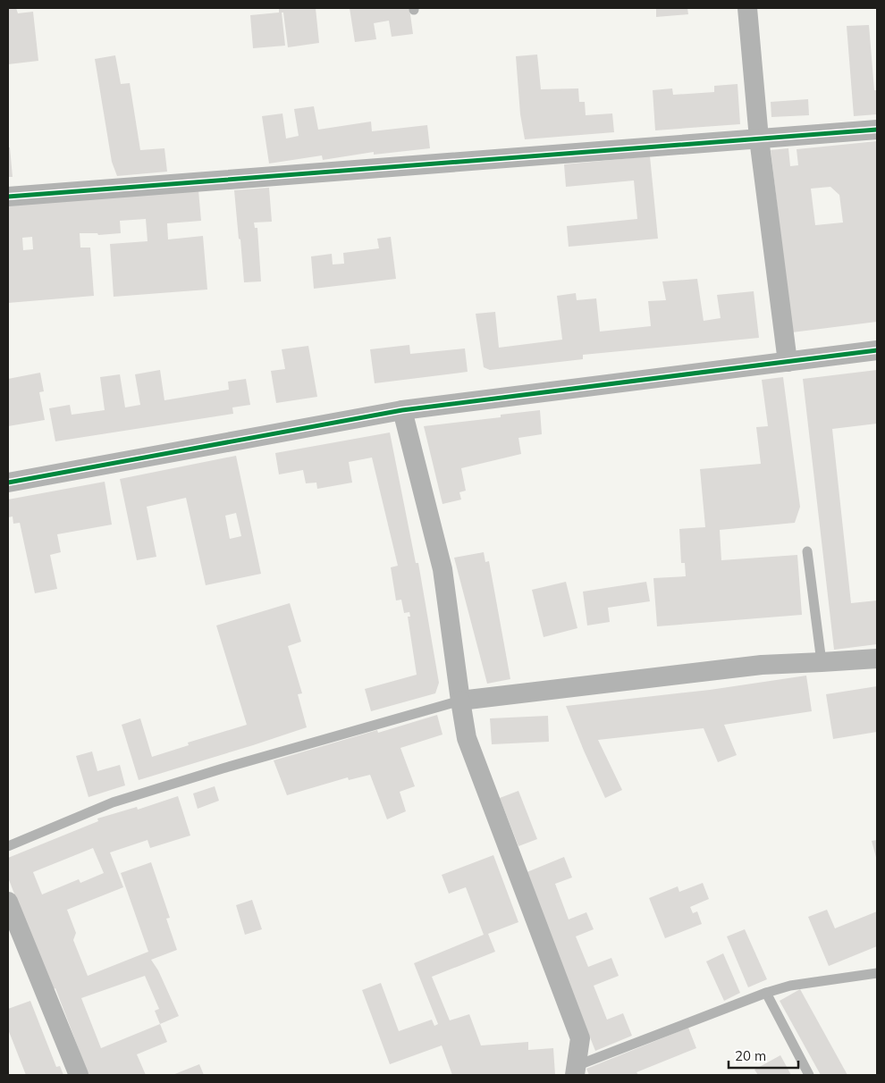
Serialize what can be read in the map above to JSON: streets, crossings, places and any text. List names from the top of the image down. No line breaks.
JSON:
{"scale_bar":"20 m"}
